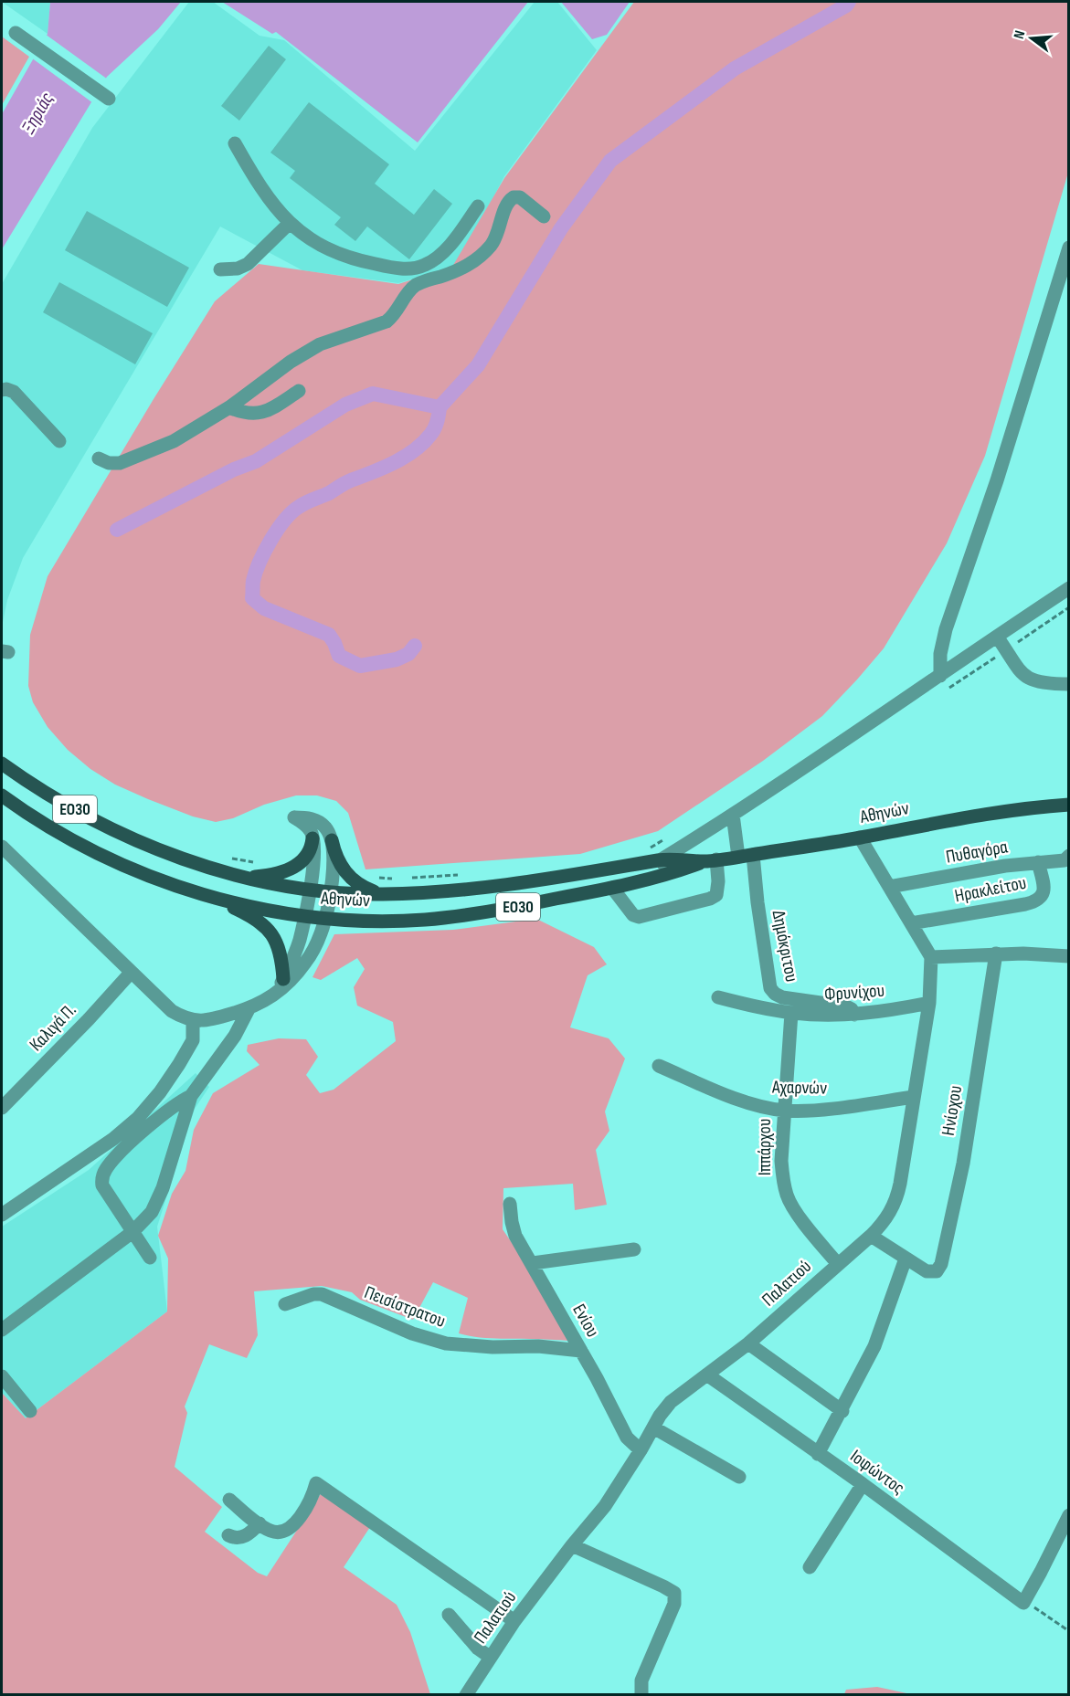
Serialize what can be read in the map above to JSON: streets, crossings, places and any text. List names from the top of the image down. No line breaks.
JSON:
{"streets":{"main road":["ΕΟ30","Αθηνών"],"street":["Πυθαγόρα","Ηρακλείτου","Δημόκριτου","Φρυνίχου","Καλιγά Π.","Αχαρνών","Ηνίοχου","Ιππάρχου","Παλατιού","Πεισίστρατου","Ενίου","Ιοφώντος"]},"crossings":[["Αθηνών","Δημόκριτου"],["Πυθαγόρα","Ηρακλείτου"],["Δημόκριτου","Φρυνίχου"],["Φρυνίχου","Ιππάρχου"],["Φρυνίχου","Παλατιού"],["Αχαρνών","Ιππάρχου"],["Αχαρνών","Παλατιού"],["Ιππάρχου","Παλατιού"],["Παλατιού","Ενίου"],["Παλατιού","Ιοφώντος"],["Πεισίστρατου","Ενίου"]],"water":["Ξηριάς"],"north":"left"}
